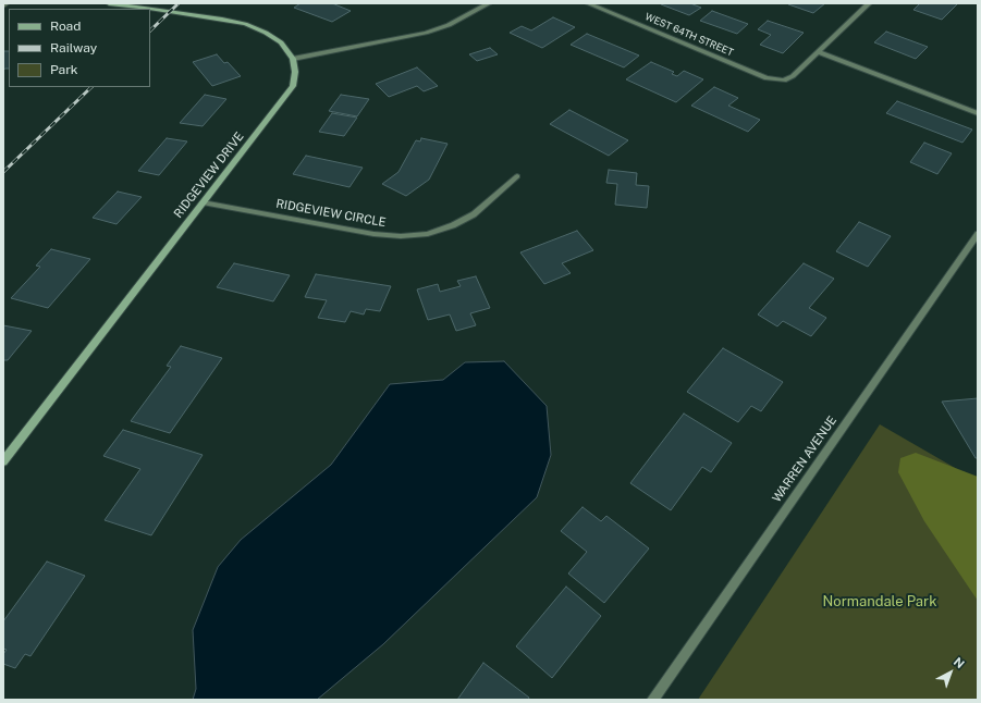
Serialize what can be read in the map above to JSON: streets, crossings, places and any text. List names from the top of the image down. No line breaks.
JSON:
{"streets":{"street":["WEST 64TH STREET","RIDGEVIEW DRIVE","RIDGEVIEW CIRCLE","WARREN AVENUE"]},"crossings":[["RIDGEVIEW DRIVE","RIDGEVIEW CIRCLE"]],"parks":["Normandale Park"],"legend":["Road","Railway","Park"],"north":"top right"}
